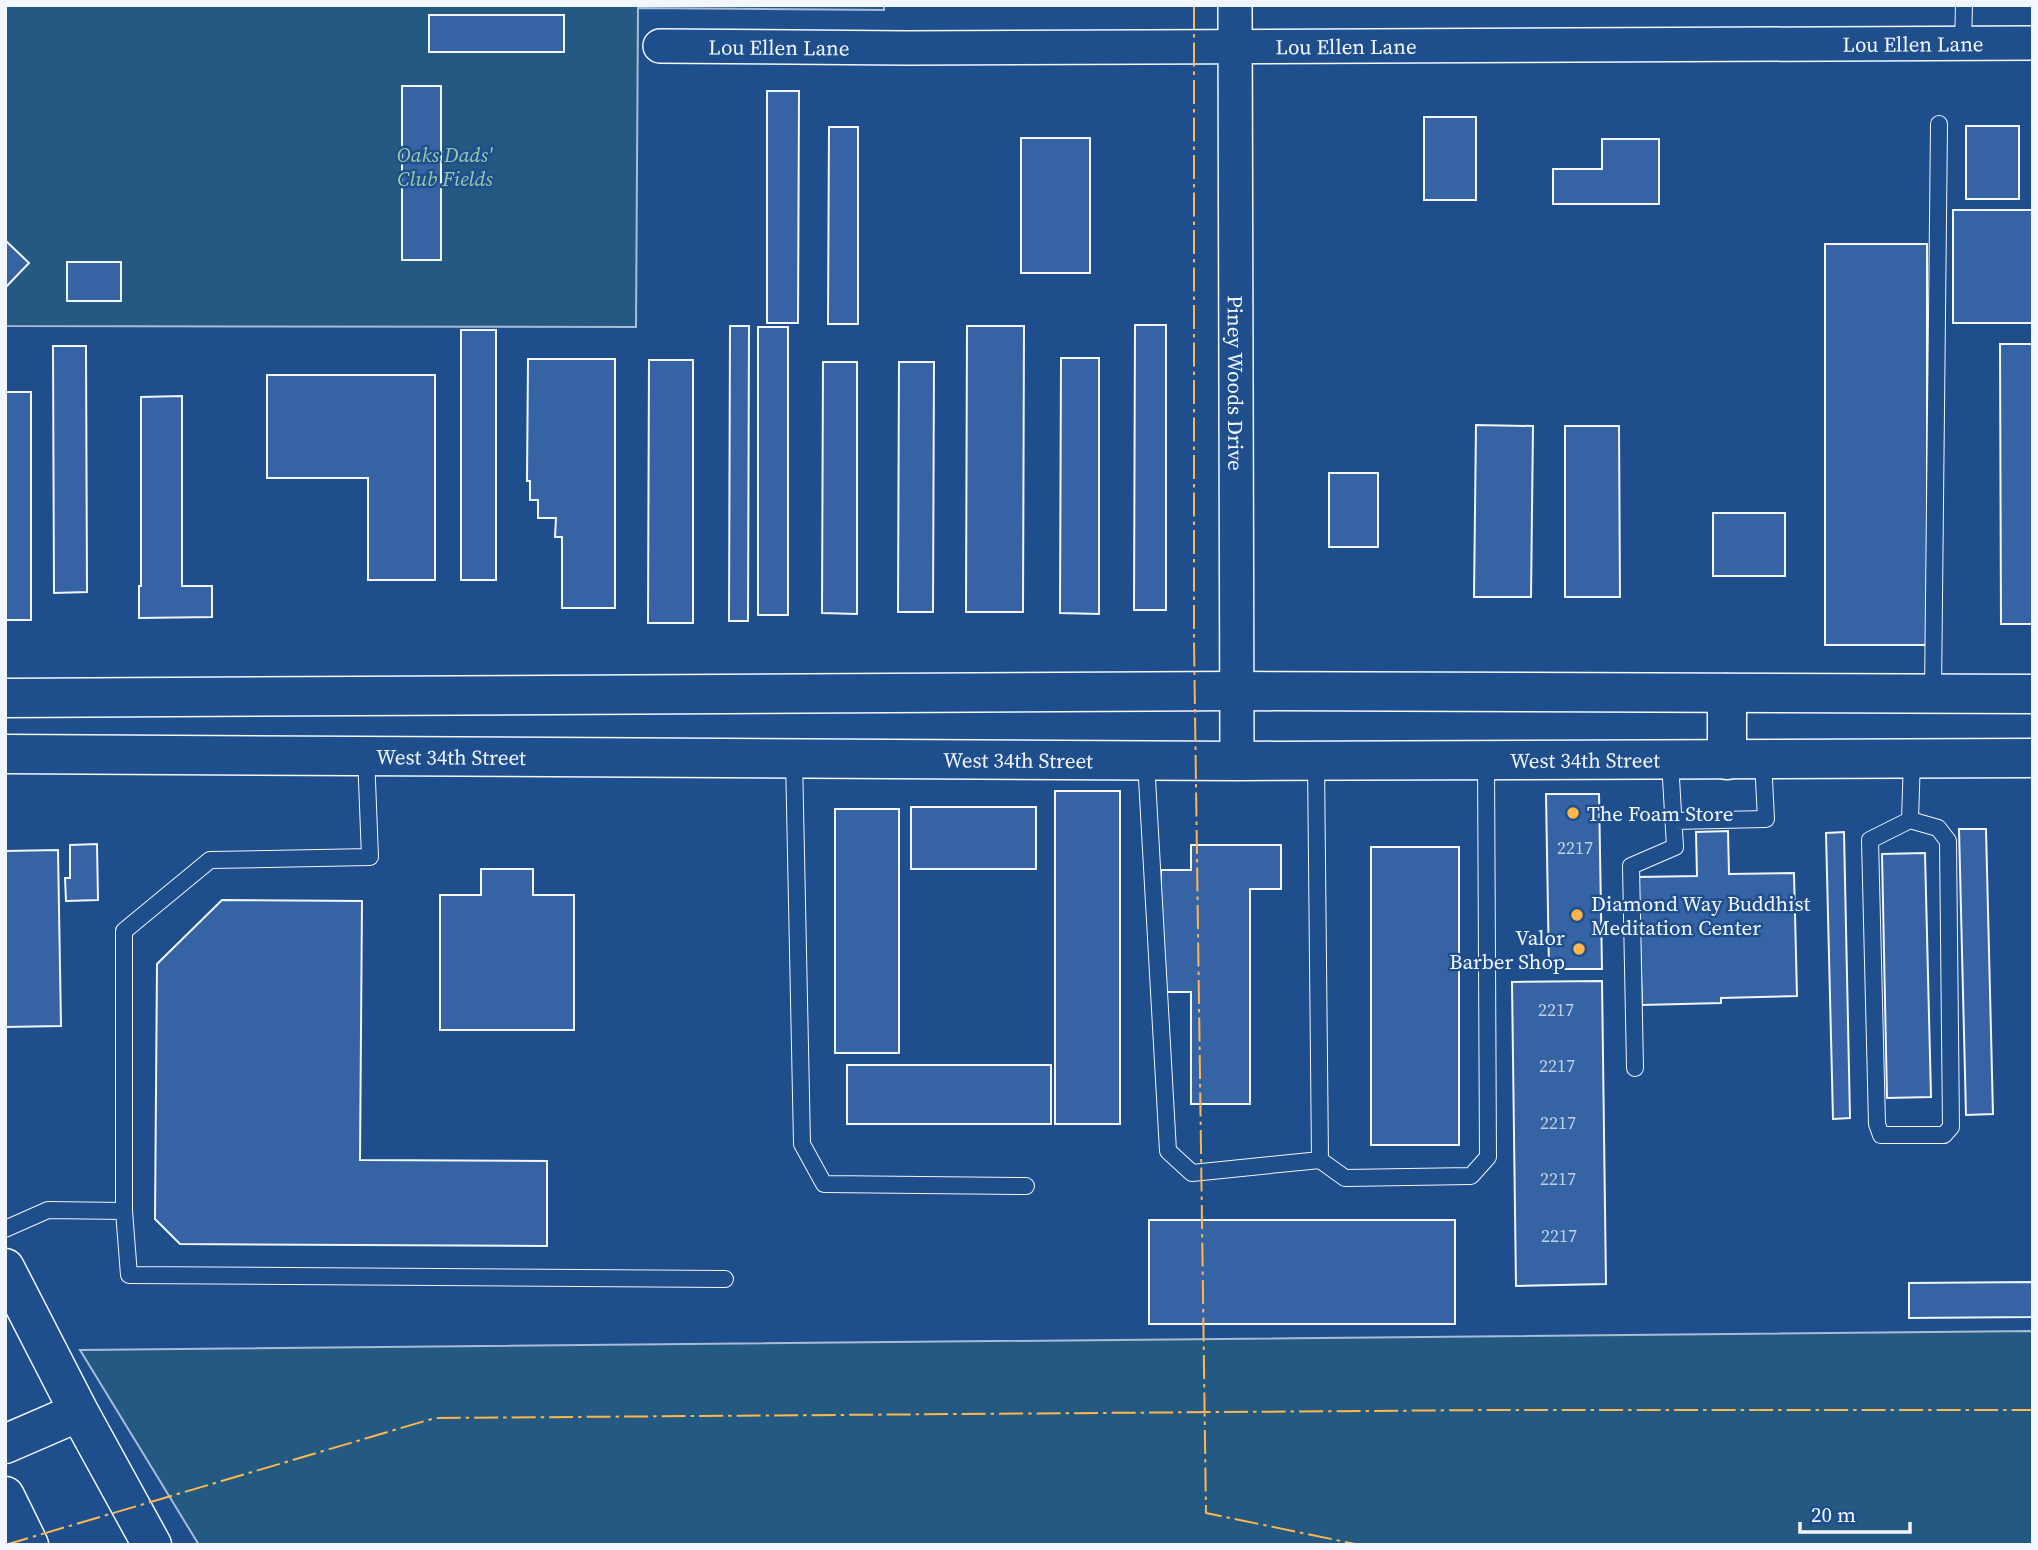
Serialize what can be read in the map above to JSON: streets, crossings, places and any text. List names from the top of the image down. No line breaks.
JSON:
{"streets":{"main road":["West 34th Street"],"street":["Lou Ellen Lane","Piney Woods Drive"]},"crossings":[["Lou Ellen Lane","Piney Woods Drive"],["Piney Woods Drive","West 34th Street"]],"parks":["Oaks Dads' Club Fields"],"places":["The Foam Store","Diamond Way Buddhist Meditation Center","Valor Barber Shop"],"house_numbers":["2217","2217","2217","2217","2217","2217"],"scale_bar":"20 m"}
